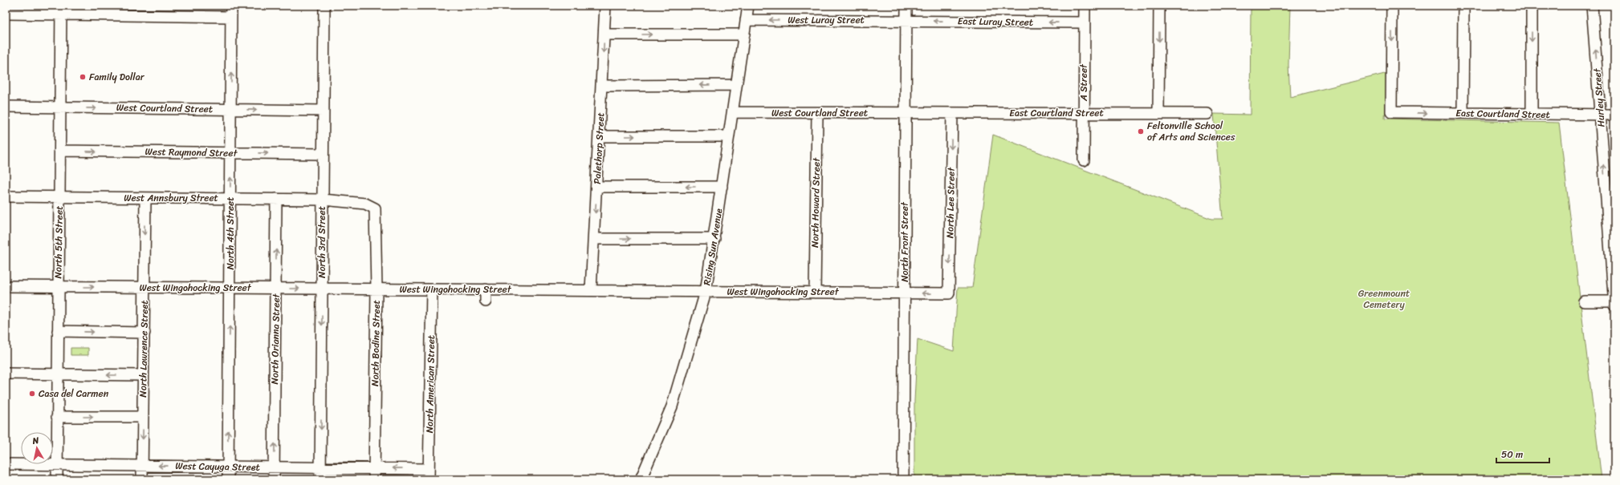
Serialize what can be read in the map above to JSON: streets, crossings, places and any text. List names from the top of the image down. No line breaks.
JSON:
{"streets":{"street":["West Luray Street","East Luray Street","A Street","Hurley Street","West Courtland Street","East Courtland Street","Palethorp Street","West Raymond Street","West Annsbury Street","North Howard Street","North Lee Street","North 4th Street","North 5th Street","North 3rd Street","North Front Street","Rising Sun Avenue","West Wingohocking Street","North Orianna Street","North Bodine Street","North Lawrence Street","North American Street","West Cayuga Street"]},"crossings":[["West Luray Street","East Luray Street"],["West Luray Street","North Front Street"],["West Luray Street","Rising Sun Avenue"],["East Luray Street","A Street"],["East Luray Street","North Front Street"],["A Street","East Courtland Street"],["Hurley Street","East Courtland Street"],["West Courtland Street","East Courtland Street"],["West Courtland Street","North Howard Street"],["West Courtland Street","North 4th Street"],["West Courtland Street","North 5th Street"],["West Courtland Street","North 3rd Street"],["West Courtland Street","North Front Street"],["West Courtland Street","Rising Sun Avenue"],["East Courtland Street","North Lee Street"],["East Courtland Street","North Front Street"],["Palethorp Street","West Wingohocking Street"],["West Raymond Street","North 4th Street"],["West Raymond Street","North 5th Street"],["West Raymond Street","North 3rd Street"],["West Annsbury Street","North 4th Street"],["West Annsbury Street","North 5th Street"],["West Annsbury Street","North 3rd Street"],["West Annsbury Street","North Orianna Street"],["West Annsbury Street","North Bodine Street"],["West Annsbury Street","North Lawrence Street"],["North Howard Street","West Wingohocking Street"],["North Lee Street","West Wingohocking Street"],["North 4th Street","West Wingohocking Street"],["North 4th Street","West Cayuga Street"],["North 5th Street","West Wingohocking Street"],["North 5th Street","West Cayuga Street"],["North 3rd Street","West Wingohocking Street"],["North 3rd Street","West Cayuga Street"],["North Front Street","West Wingohocking Street"],["Rising Sun Avenue","West Wingohocking Street"],["West Wingohocking Street","North Orianna Street"],["West Wingohocking Street","North Bodine Street"],["West Wingohocking Street","North Lawrence Street"],["West Wingohocking Street","North American Street"],["North Orianna Street","West Cayuga Street"],["North Bodine Street","West Cayuga Street"],["North Lawrence Street","West Cayuga Street"],["North American Street","West Cayuga Street"]],"one_way":["West Luray Street","East Luray Street","West Courtland Street","Palethorp Street","West Raymond Street","North Lee Street","North 4th Street","North 3rd Street","North Orianna Street","North Lawrence Street"],"parks":["Greenmount Cemetery"],"places":["Family Dollar","Feltonville School of Arts and Sciences","Casa del Carmen"],"scale_bar":"50 m","north":"top"}
